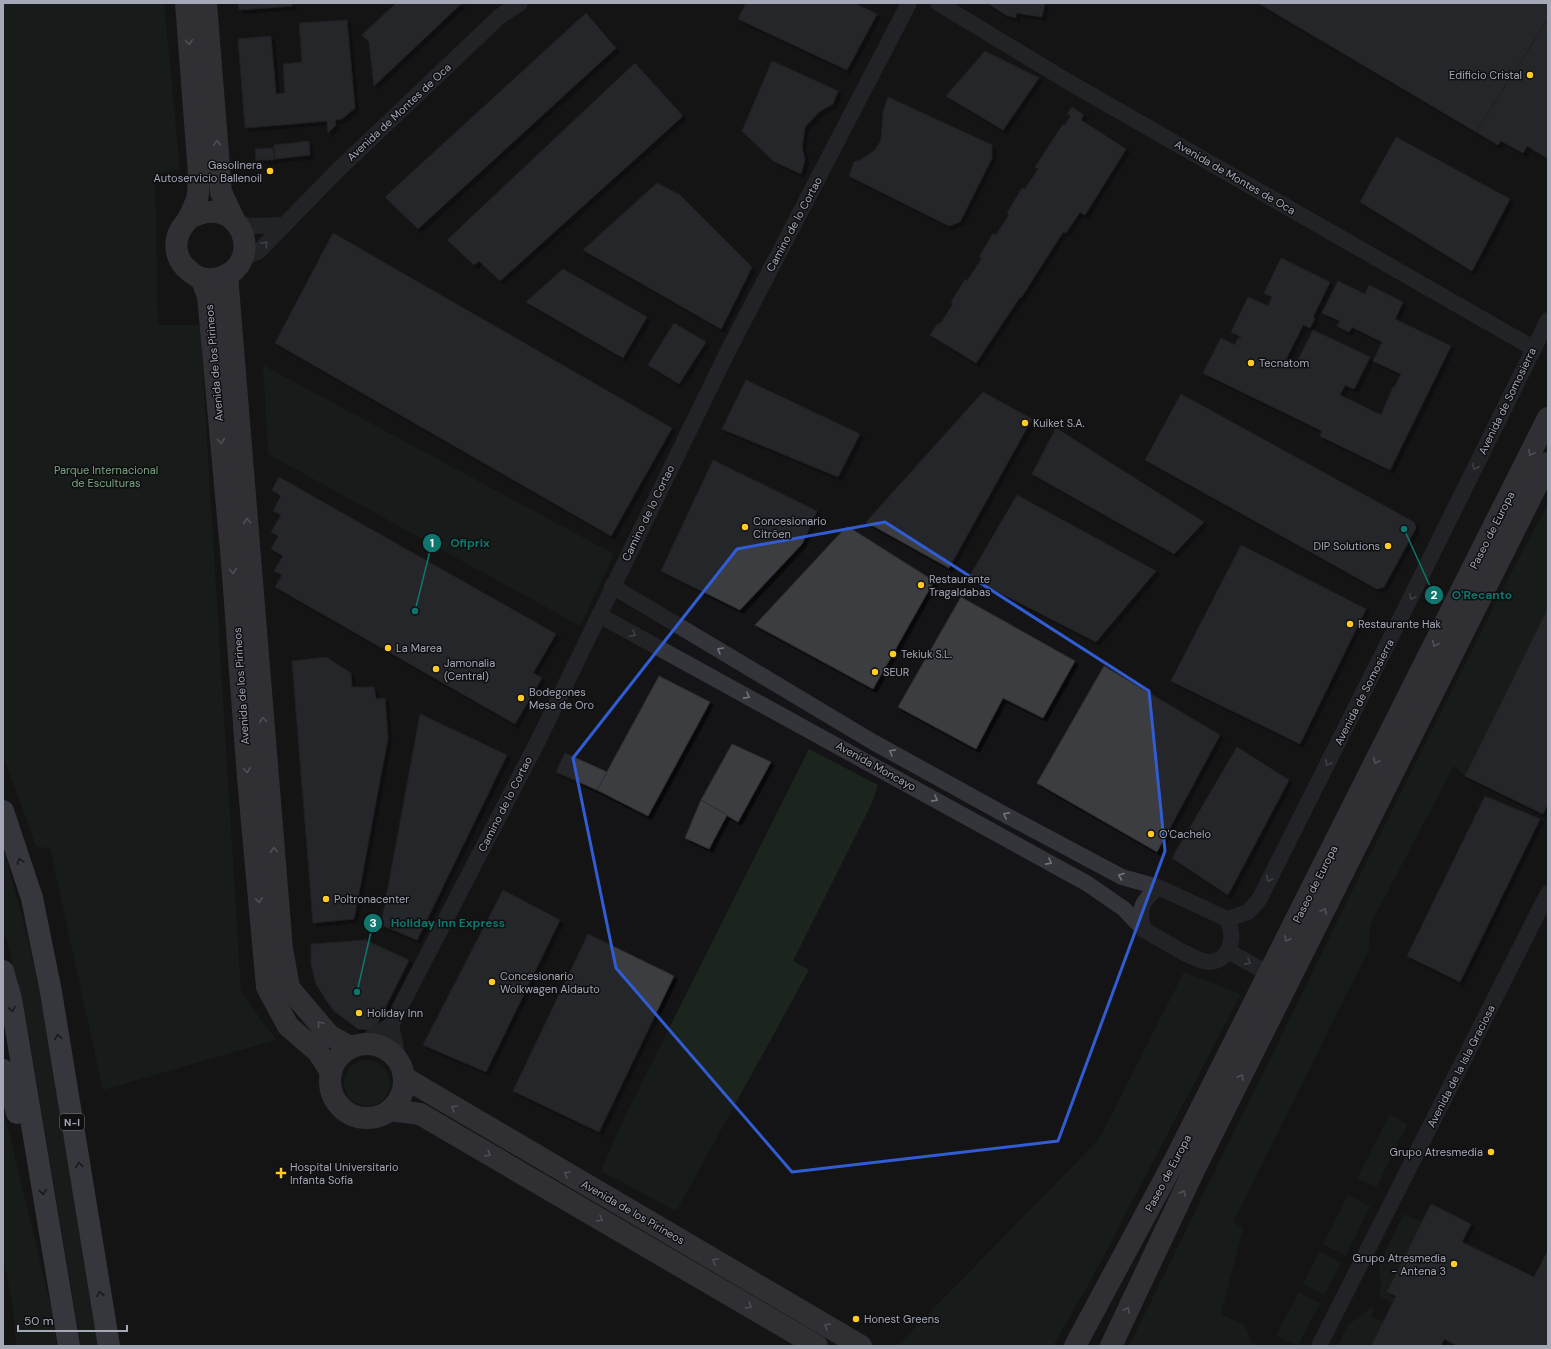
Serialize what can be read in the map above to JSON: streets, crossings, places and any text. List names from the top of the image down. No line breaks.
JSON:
{"streets":{"highway":["N-I"],"main road":["Avenida de los Pirineos","Paseo de Europa"],"street":["Avenida de Montes de Oca","Camino de lo Cortao","Avenida de Somosierra","Avenida Moncayo","Avenida de la Isla Graciosa"]},"crossings":[["Avenida de Montes de Oca","Avenida de los Pirineos"],["Avenida de Montes de Oca","Avenida de Somosierra"],["Camino de lo Cortao","Avenida de los Pirineos"],["Camino de lo Cortao","Avenida Moncayo"],["Avenida de Somosierra","Avenida Moncayo"]],"one_way":["Avenida de Somosierra"],"parks":["Parque Internacional de Esculturas"],"places":{"other":["Edificio Cristal","Gasolinera Autoservicio Ballenoil","Tecnatom","Kuiket S.A.","Concesionario Citröen","O'Recanto","DIP Solutions","Restaurante Tragaldabas","Ofiprix","Restaurante Hak","La Marea","Tekiuk S.L.","Jamonalia (Central)","SEUR","Bodegones Mesa de Oro","O'Cachelo","Poltronacenter","Concesionario Wolkwagen Aldauto","Holiday Inn Express","Holiday Inn","Grupo Atresmedia","Grupo Atresmedia - Antena 3","Honest Greens"],"health":["Hospital Universitario Infanta Sofía"]},"scale_bar":"50 m"}
